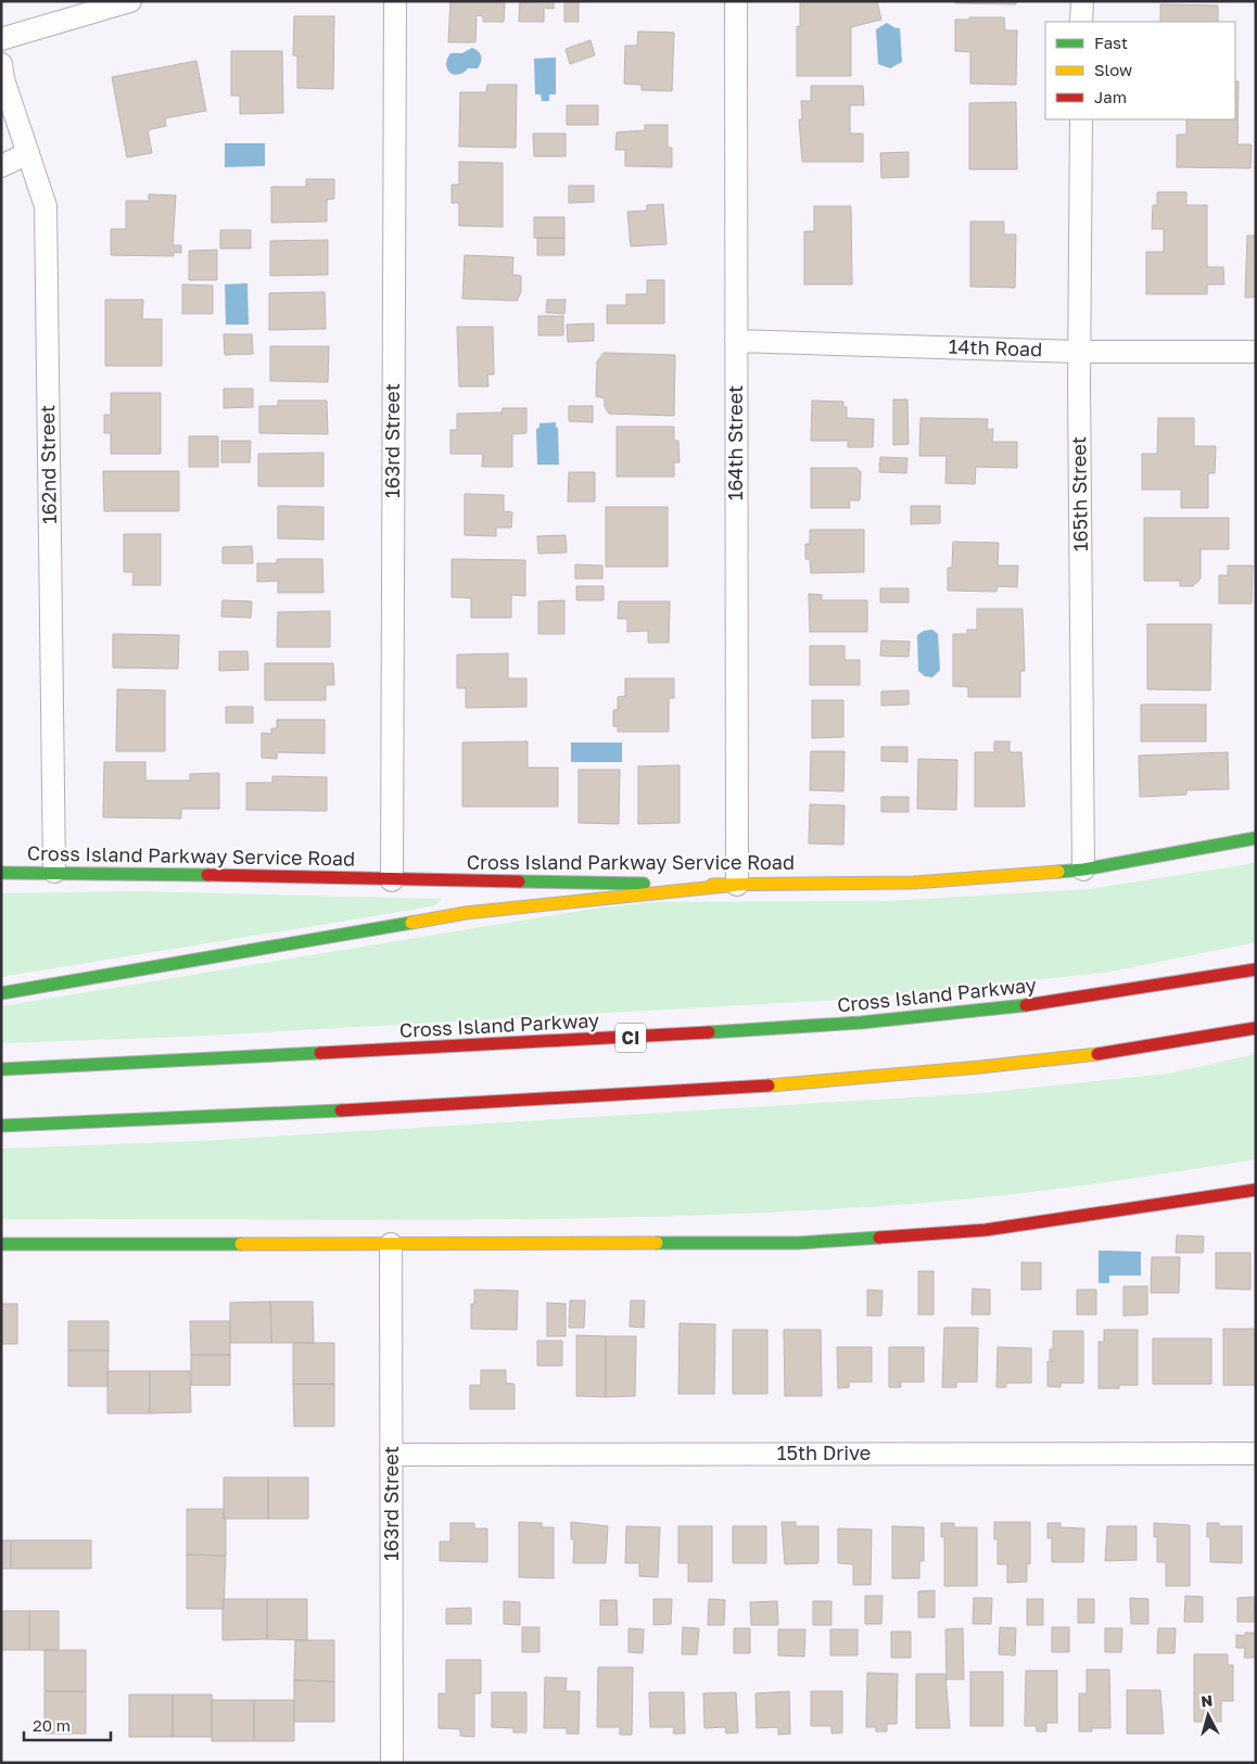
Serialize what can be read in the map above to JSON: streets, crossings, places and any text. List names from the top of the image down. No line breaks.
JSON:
{"streets":{"main road":["Cross Island Parkway Service Road","Cross Island Parkway","CI"],"street":["14th Road","163rd Street","164th Street","162nd Street","165th Street","15th Drive"]},"crossings":[["14th Road","164th Street"],["14th Road","165th Street"],["163rd Street","Cross Island Parkway Service Road"],["163rd Street","15th Drive"],["164th Street","Cross Island Parkway Service Road"],["162nd Street","Cross Island Parkway Service Road"],["165th Street","Cross Island Parkway Service Road"]],"legend":["Fast","Slow","Jam"],"scale_bar":"20 m","north":"top"}
